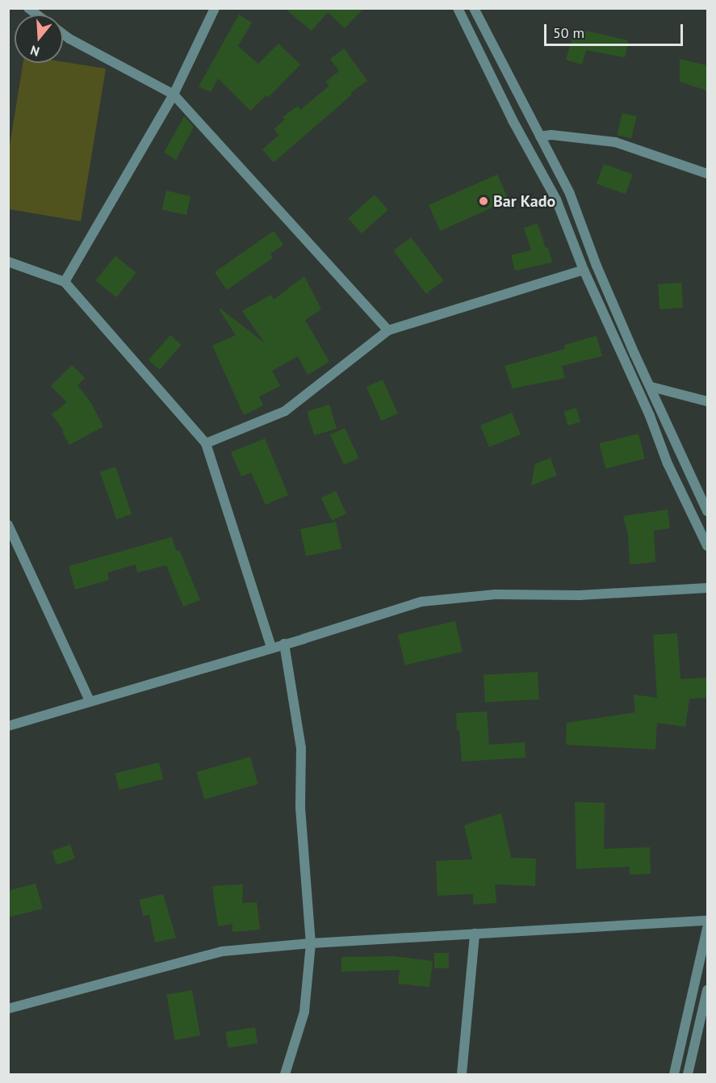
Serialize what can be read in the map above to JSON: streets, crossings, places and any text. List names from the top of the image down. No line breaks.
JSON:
{"places":["Bar Kado"],"scale_bar":"50 m","north":"bottom"}
